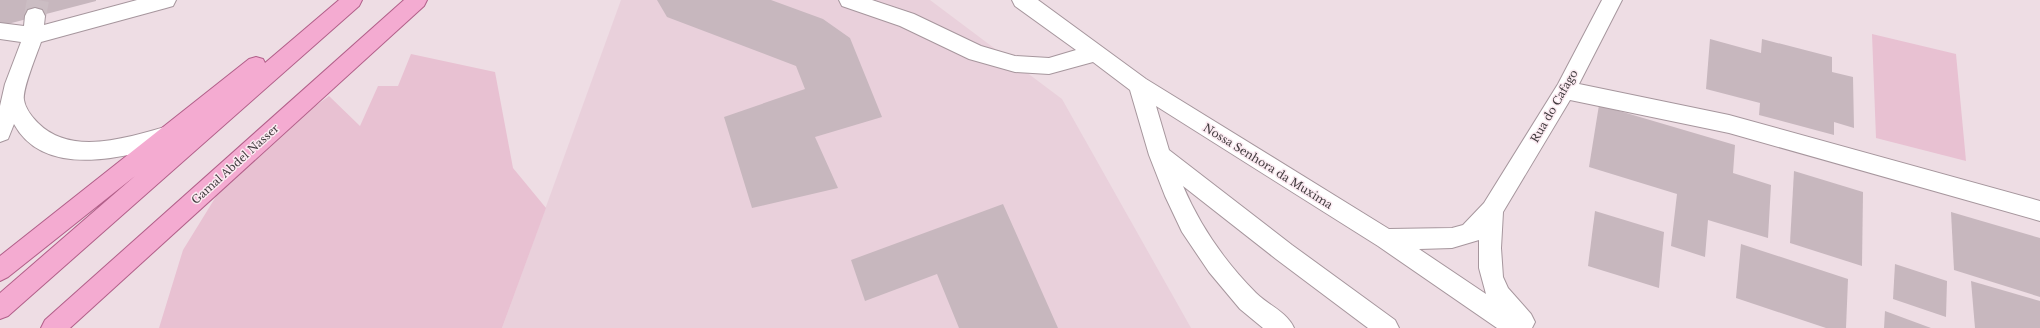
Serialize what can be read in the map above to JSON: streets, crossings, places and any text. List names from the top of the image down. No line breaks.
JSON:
{"streets":{"main road":["Gamal Abdel Nasser"],"street":["Rua do Cafago","Nossa Senhora da Muxima"]},"crossings":[["Rua do Cafago","Nossa Senhora da Muxima"]]}
